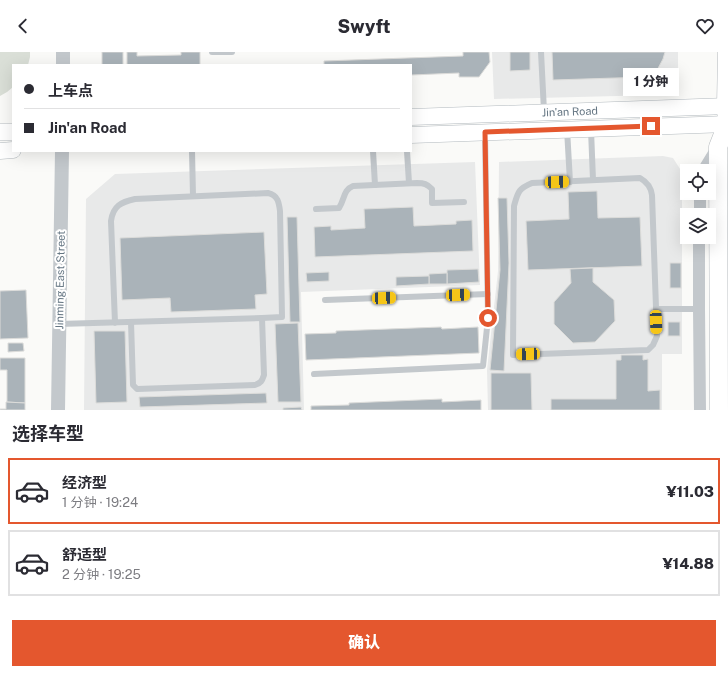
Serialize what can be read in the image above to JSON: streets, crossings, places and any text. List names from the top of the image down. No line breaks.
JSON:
{"streets":{"main road":["Jin'an Road"],"street":["Jinming East Street"]},"page":{"header":"Swyft","banner":["上车点","Jin'an Road"],"bubble":"1 分钟","heading":"选择车型","list":[{"name":"经济型","note":"1 分钟 · 19:24","value":"¥11.03"},{"name":"舒适型","note":"2 分钟 · 19:25","value":"¥14.88"}],"buttons":"确认"}}
